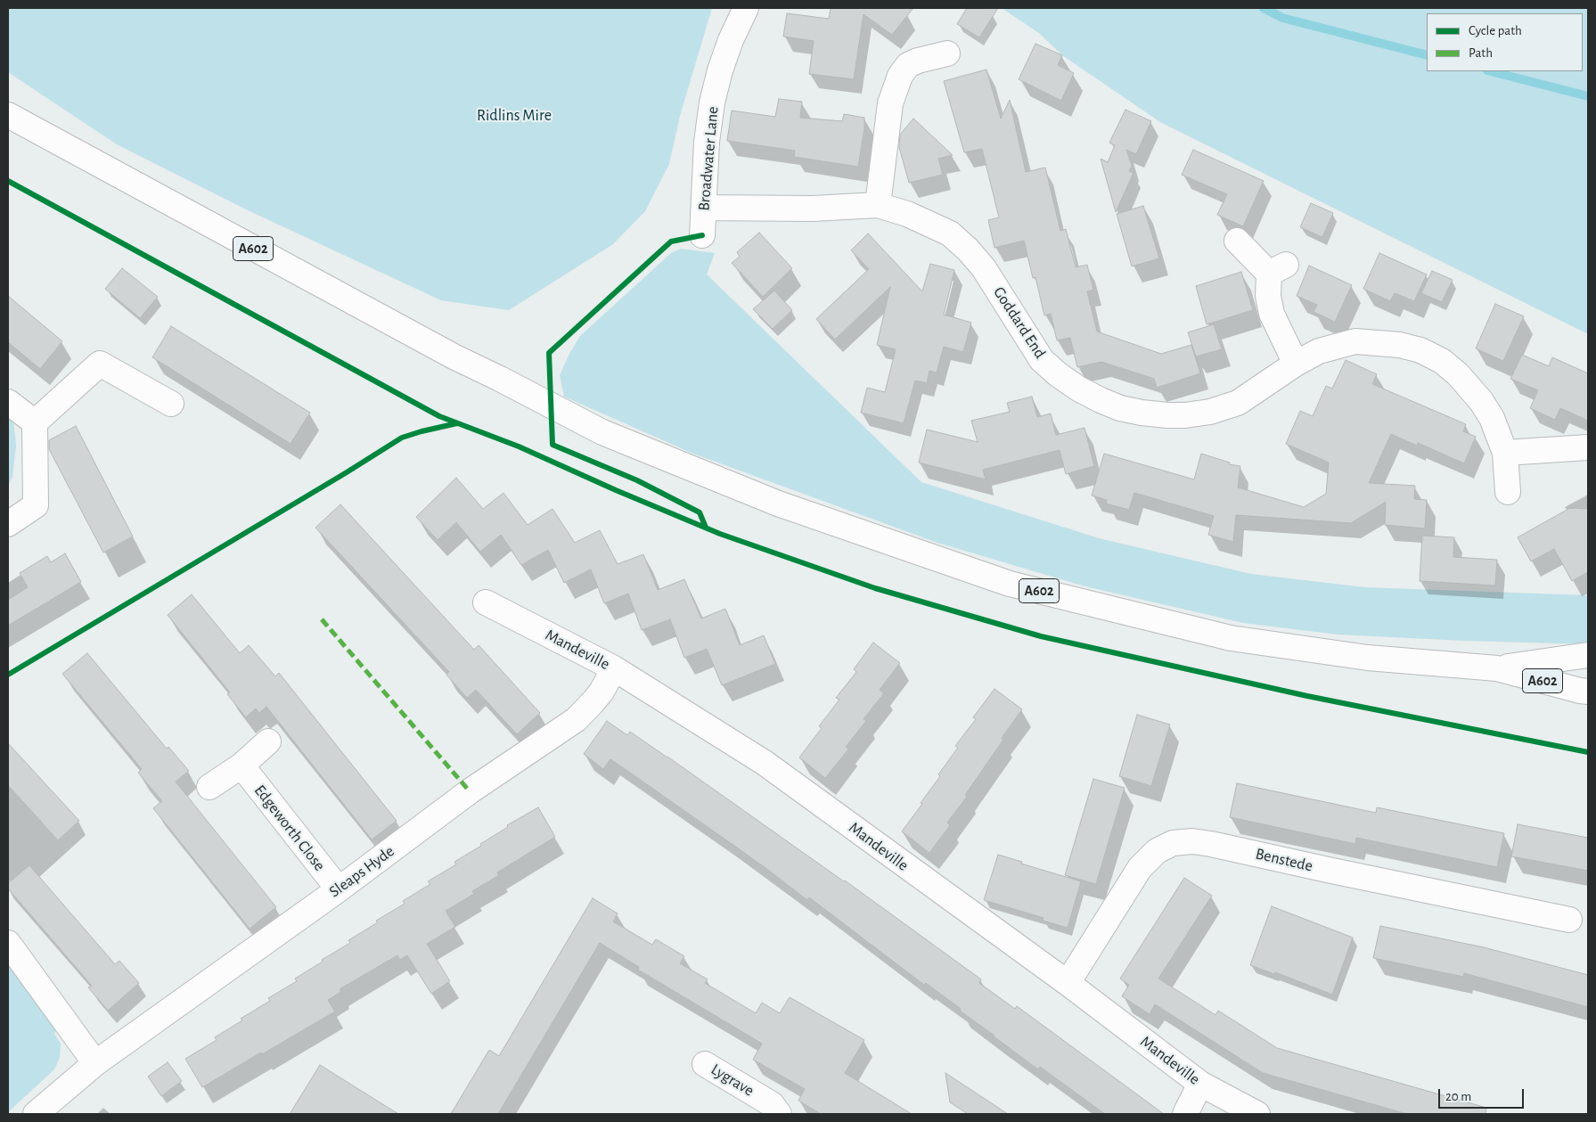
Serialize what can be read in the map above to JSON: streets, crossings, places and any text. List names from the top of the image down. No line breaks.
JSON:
{"streets":{"main road":["Broadwater Lane","A602","Goddard End","Mandeville","Edgeworth Close","Benstede","Sleaps Hyde","Lygrave"]},"crossings":[["Broadwater Lane","Goddard End"],["Mandeville","Benstede"],["Mandeville","Sleaps Hyde"],["Edgeworth Close","Sleaps Hyde"]],"parks":["Ridlins Mire"],"legend":["Cycle path","Path"],"scale_bar":"20 m"}
